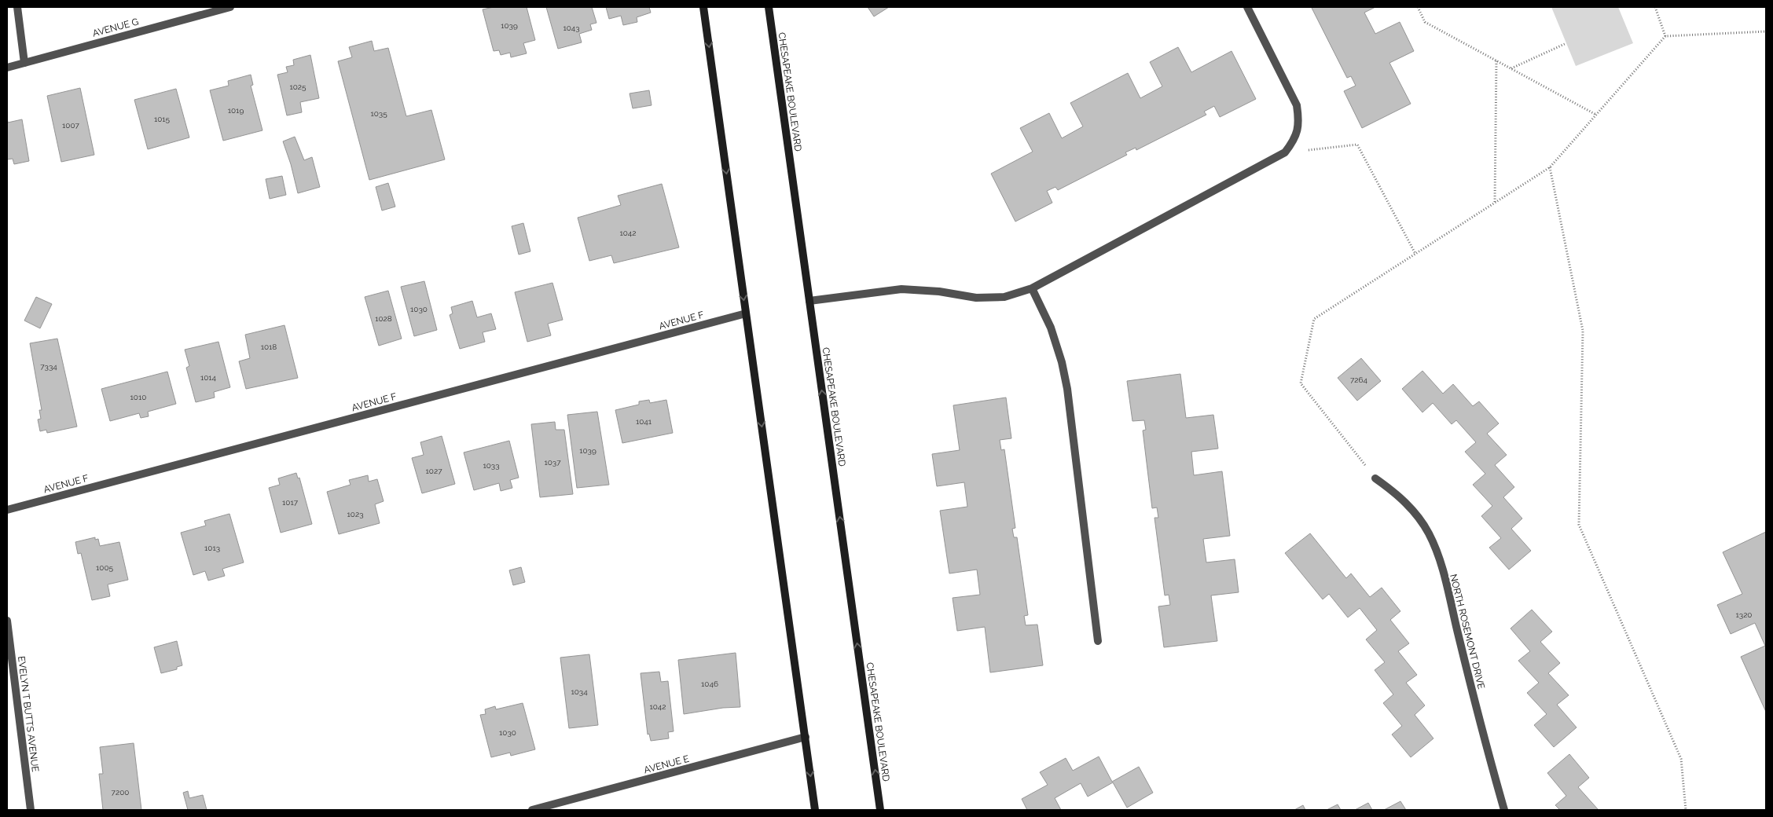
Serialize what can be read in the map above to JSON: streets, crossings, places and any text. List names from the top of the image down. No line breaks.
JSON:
{"streets":{"main road":["CHESAPEAKE BOULEVARD"],"street":["AVENUE G","AVENUE F","NORTH ROSEMONT DRIVE","EVELYN T BUTTS AVENUE","AVENUE E"]},"house_numbers":["1039","1043","1025","1019","1035","1015","1007","1042","1030","1028","1018","7334","1014","7264","1010","1041","1039","1037","1033","1027","1017","1023","1013","1005","1320","1046","1034","1042","1030","7200"]}
